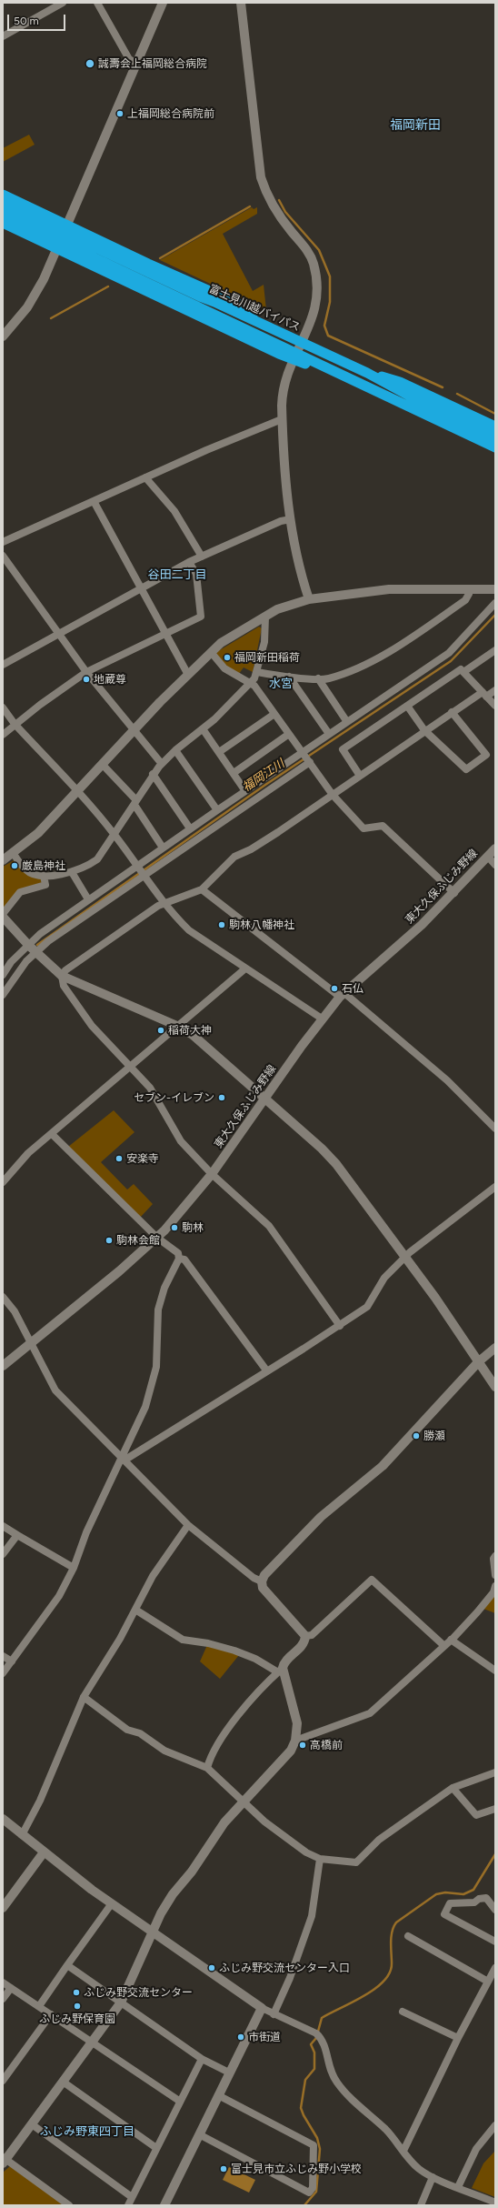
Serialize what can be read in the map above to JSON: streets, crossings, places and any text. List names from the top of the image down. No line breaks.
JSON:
{"streets":{"highway":["富士見川越バイパス"],"street":["東大久保ふじみ野線"]},"districts":["福岡新田","谷田二丁目","水宮","ふじみ野東四丁目"],"water":["福岡江川"],"places":["誠壽会上福岡総合病院","上福岡総合病院前","福岡新田稲荷","地蔵尊","厳島神社","駒林八幡神社","石仏","稲荷大神","セブン-イレブン","安楽寺","駒林","駒林会館","勝瀬","高橋前","ふじみ野交流センター入口","ふじみ野交流センター","ふじみ野保育園","市街道","富士見市立ふじみ野小学校"],"scale_bar":"50 m"}
